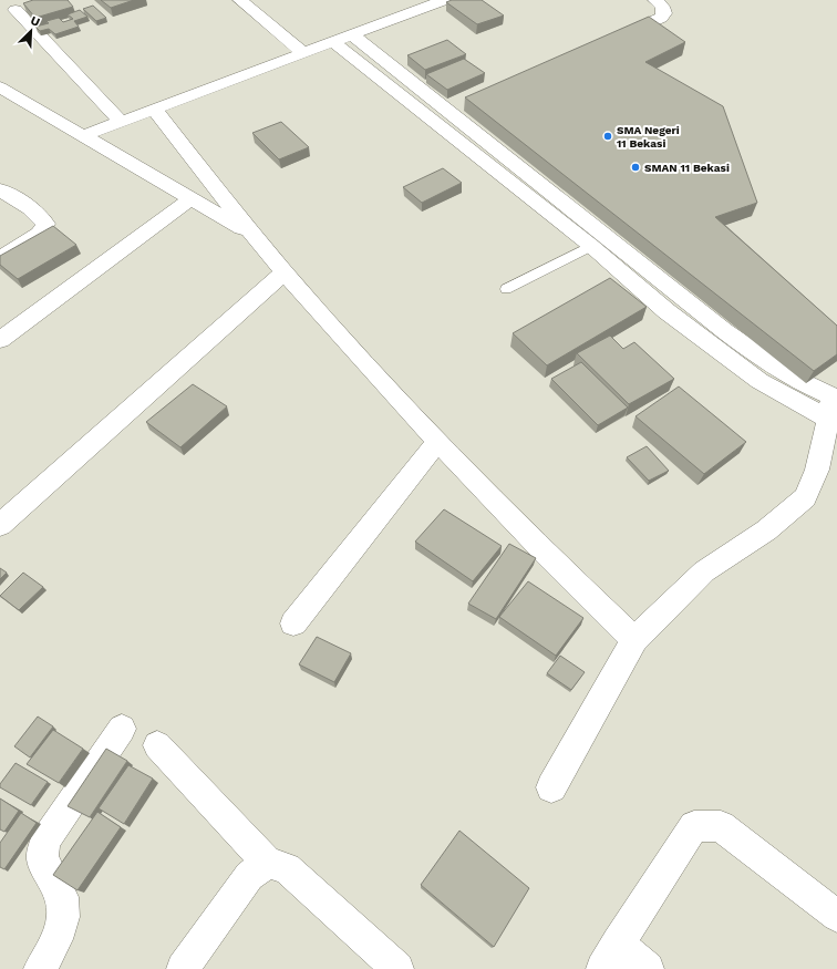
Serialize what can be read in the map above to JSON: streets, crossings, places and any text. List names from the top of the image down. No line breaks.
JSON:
{"places":["SMA Negeri 11 Bekasi","SMAN 11 Bekasi"],"north":"top right"}
